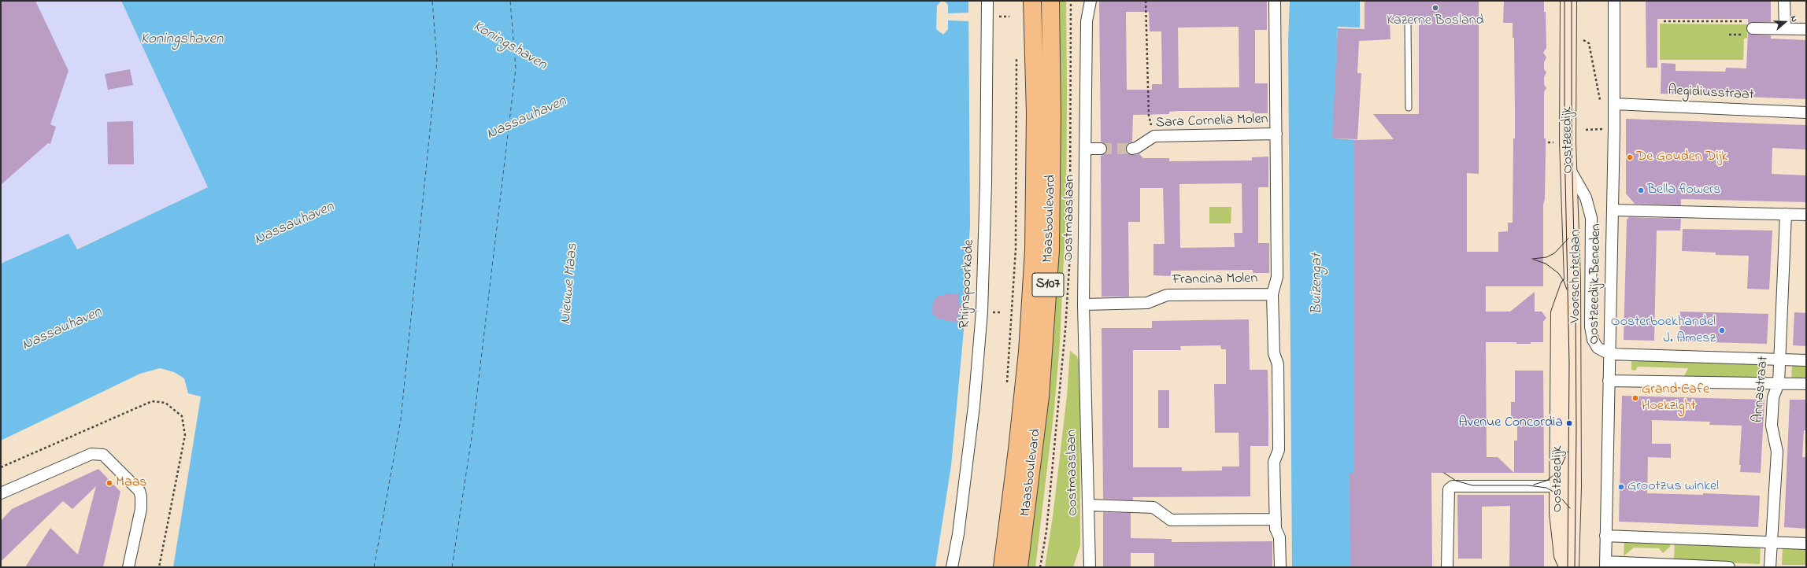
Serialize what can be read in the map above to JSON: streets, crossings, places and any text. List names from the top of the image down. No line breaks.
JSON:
{"streets":{"main road":["Maasboulevard","S107"],"street":["Aegidiusstraat","Sara Cornelia Molen","Oostzeedijk","Oostmaaslaan","Voorschoterlaan","Francina Molen","Rhijnspoorkade","Oostzeedijk Beneden","Annastraat"]},"crossings":[["Aegidiusstraat","Oostzeedijk Beneden"],["Oostzeedijk","Voorschoterlaan"],["Oostmaaslaan","Francina Molen"],["Voorschoterlaan","Oostzeedijk Beneden"],["Voorschoterlaan","Annastraat"]],"water":["Koningshaven","Nassauhaven","Nieuwe Maas","Buizengat"],"places":["Kazerne Bosland","De Gouden Dijk","Bella flowers","Oosterboekhandel J. Amesz","Grand Cafe Hoekzight","Avenue Concordia","Maas","Grootzus winkel"],"north":"right"}
